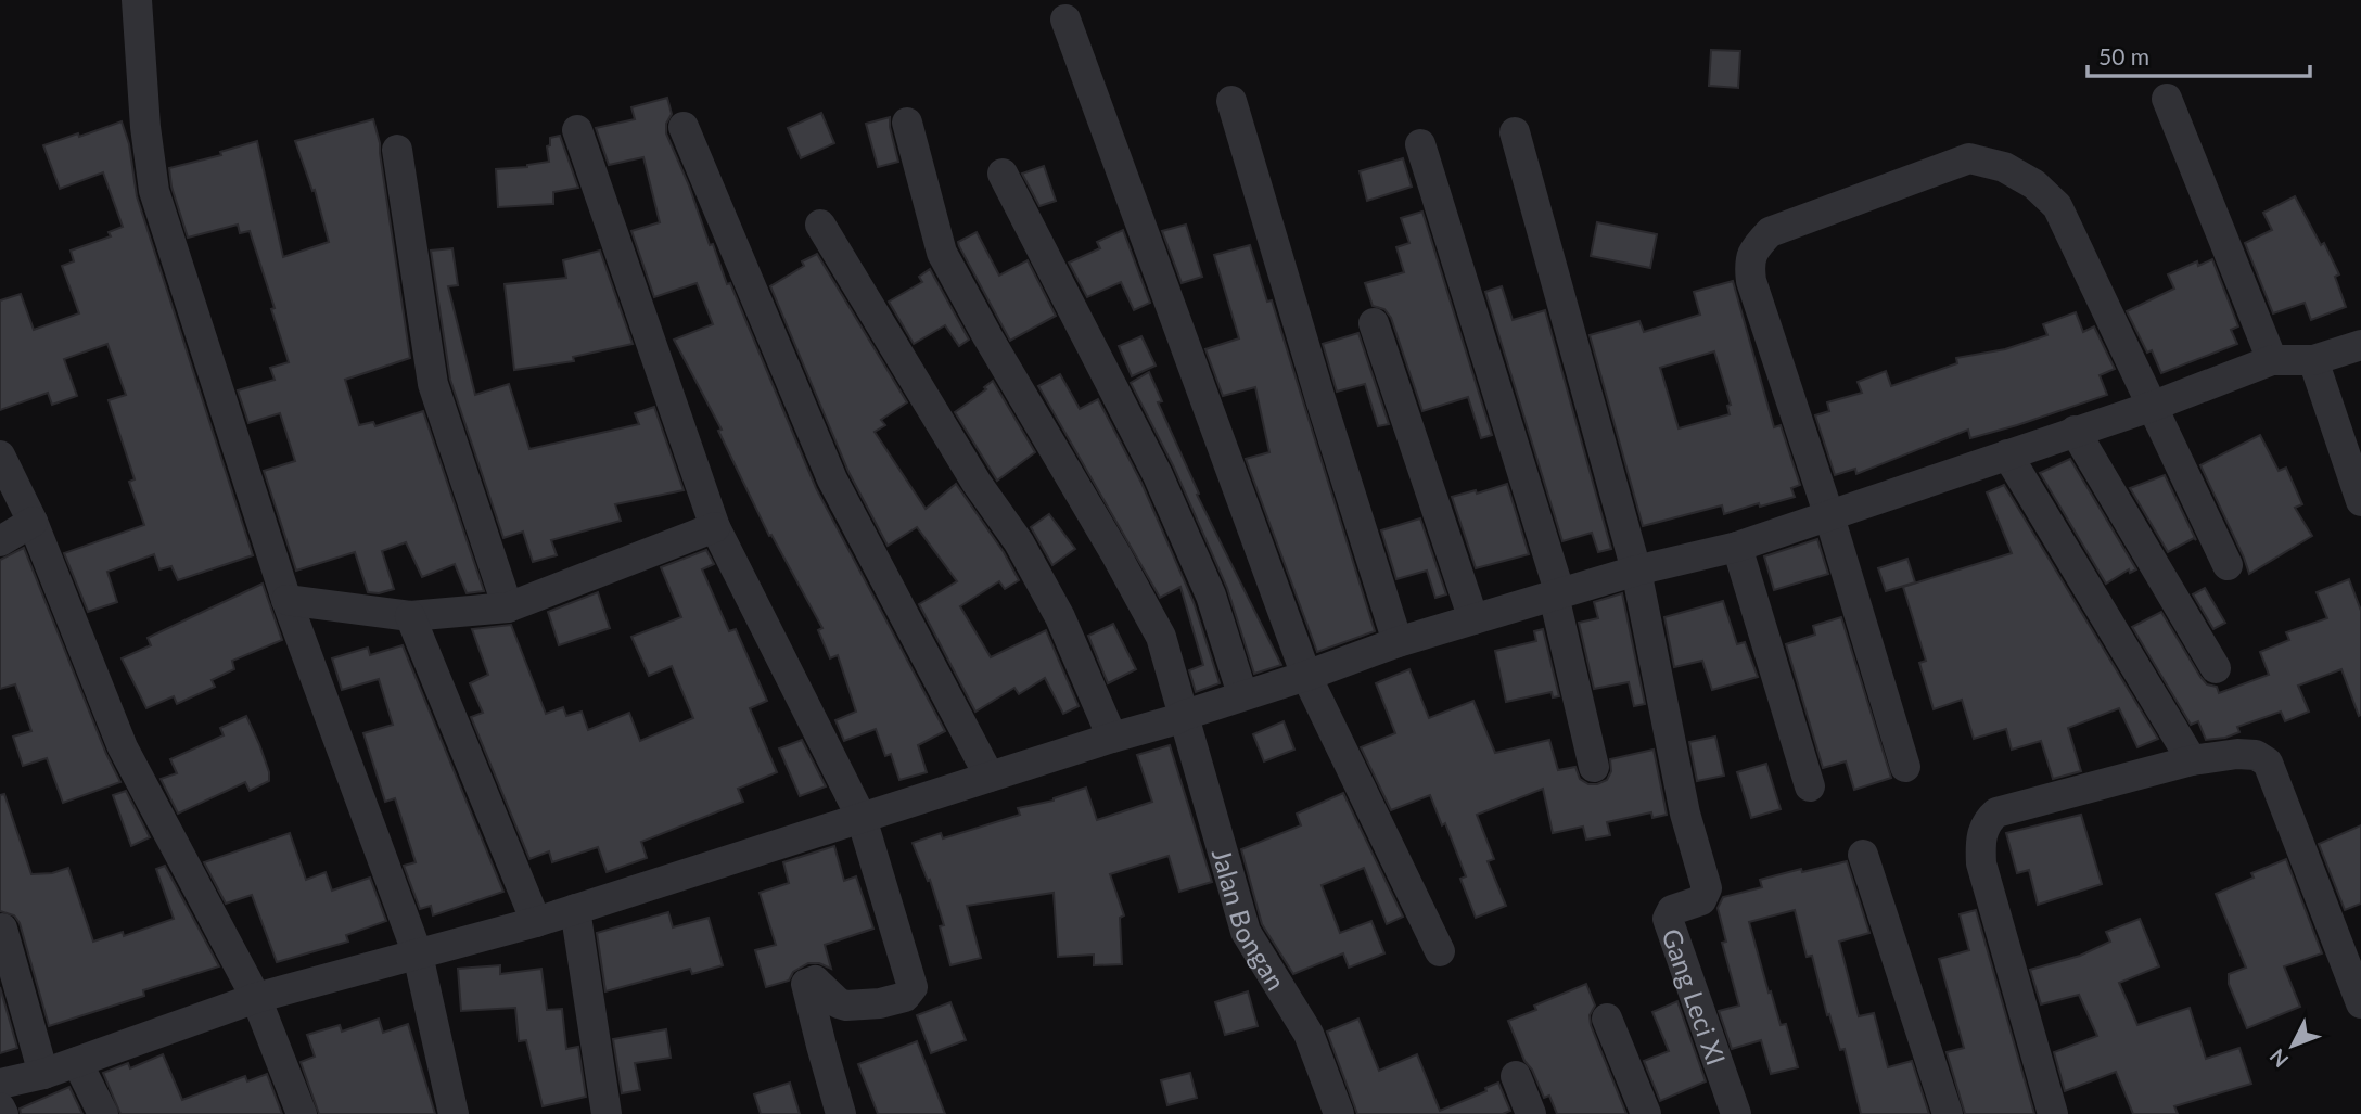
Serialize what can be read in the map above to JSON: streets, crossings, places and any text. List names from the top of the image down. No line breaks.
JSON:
{"streets":{"street":["Jalan Bongan","Gang Leci XI"]},"scale_bar":"50 m","north":"bottom left"}
